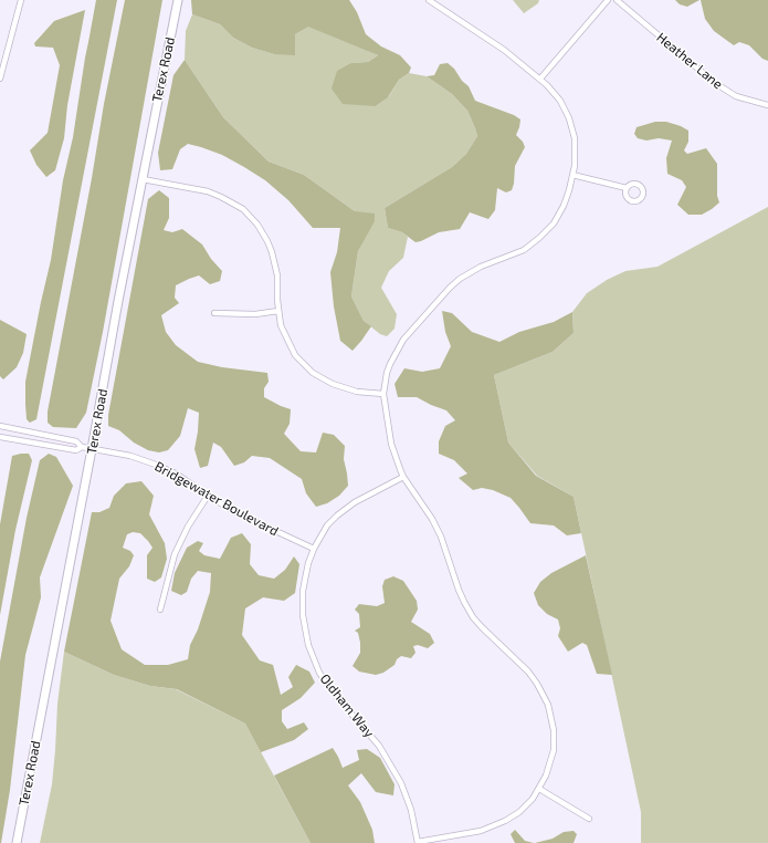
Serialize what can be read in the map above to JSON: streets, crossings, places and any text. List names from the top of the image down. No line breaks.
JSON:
{"streets":{"main road":["Terex Road"],"street":["Heather Lane","Bridgewater Boulevard","Oldham Way"]},"crossings":[["Terex Road","Bridgewater Boulevard"],["Bridgewater Boulevard","Oldham Way"]]}
